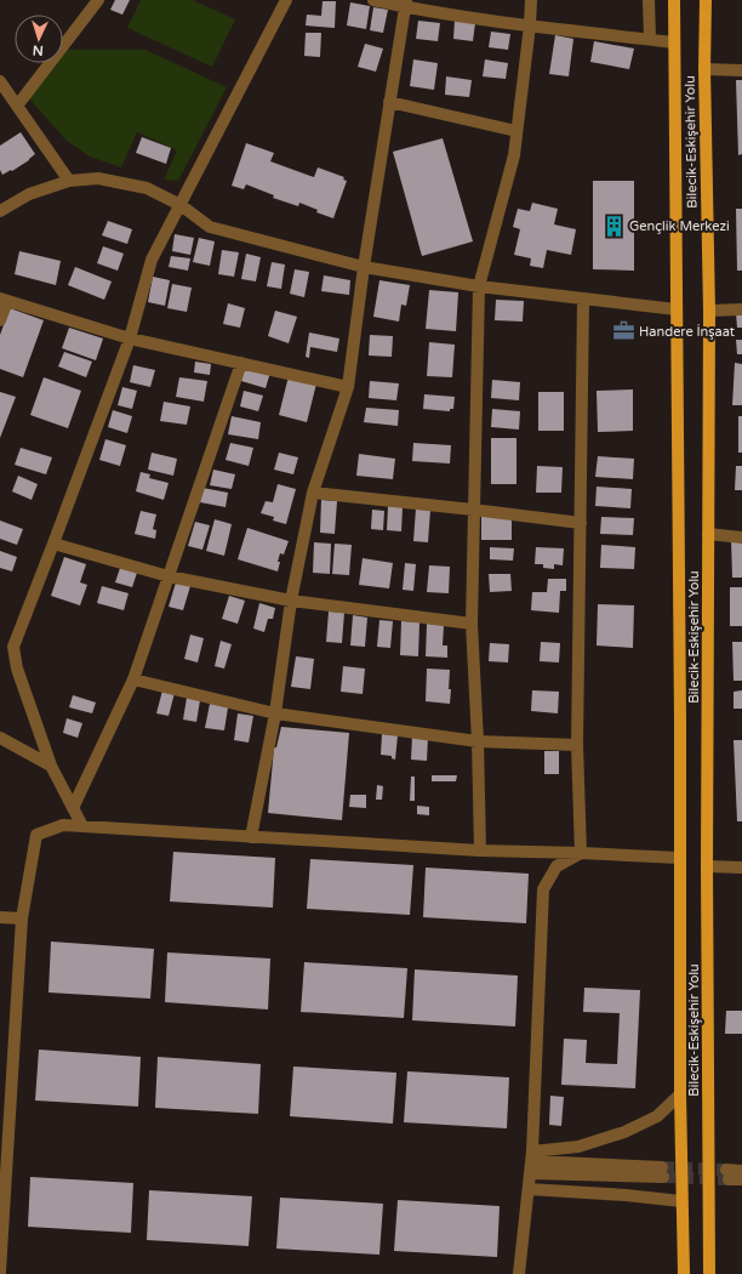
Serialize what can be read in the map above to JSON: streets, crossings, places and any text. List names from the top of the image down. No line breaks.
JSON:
{"streets":{"main road":["Bilecik-Eskişehir Yolu"]},"places":{"building":["Gençlik Merkezi"],"office":["Handere İnşaat"]},"north":"bottom"}
